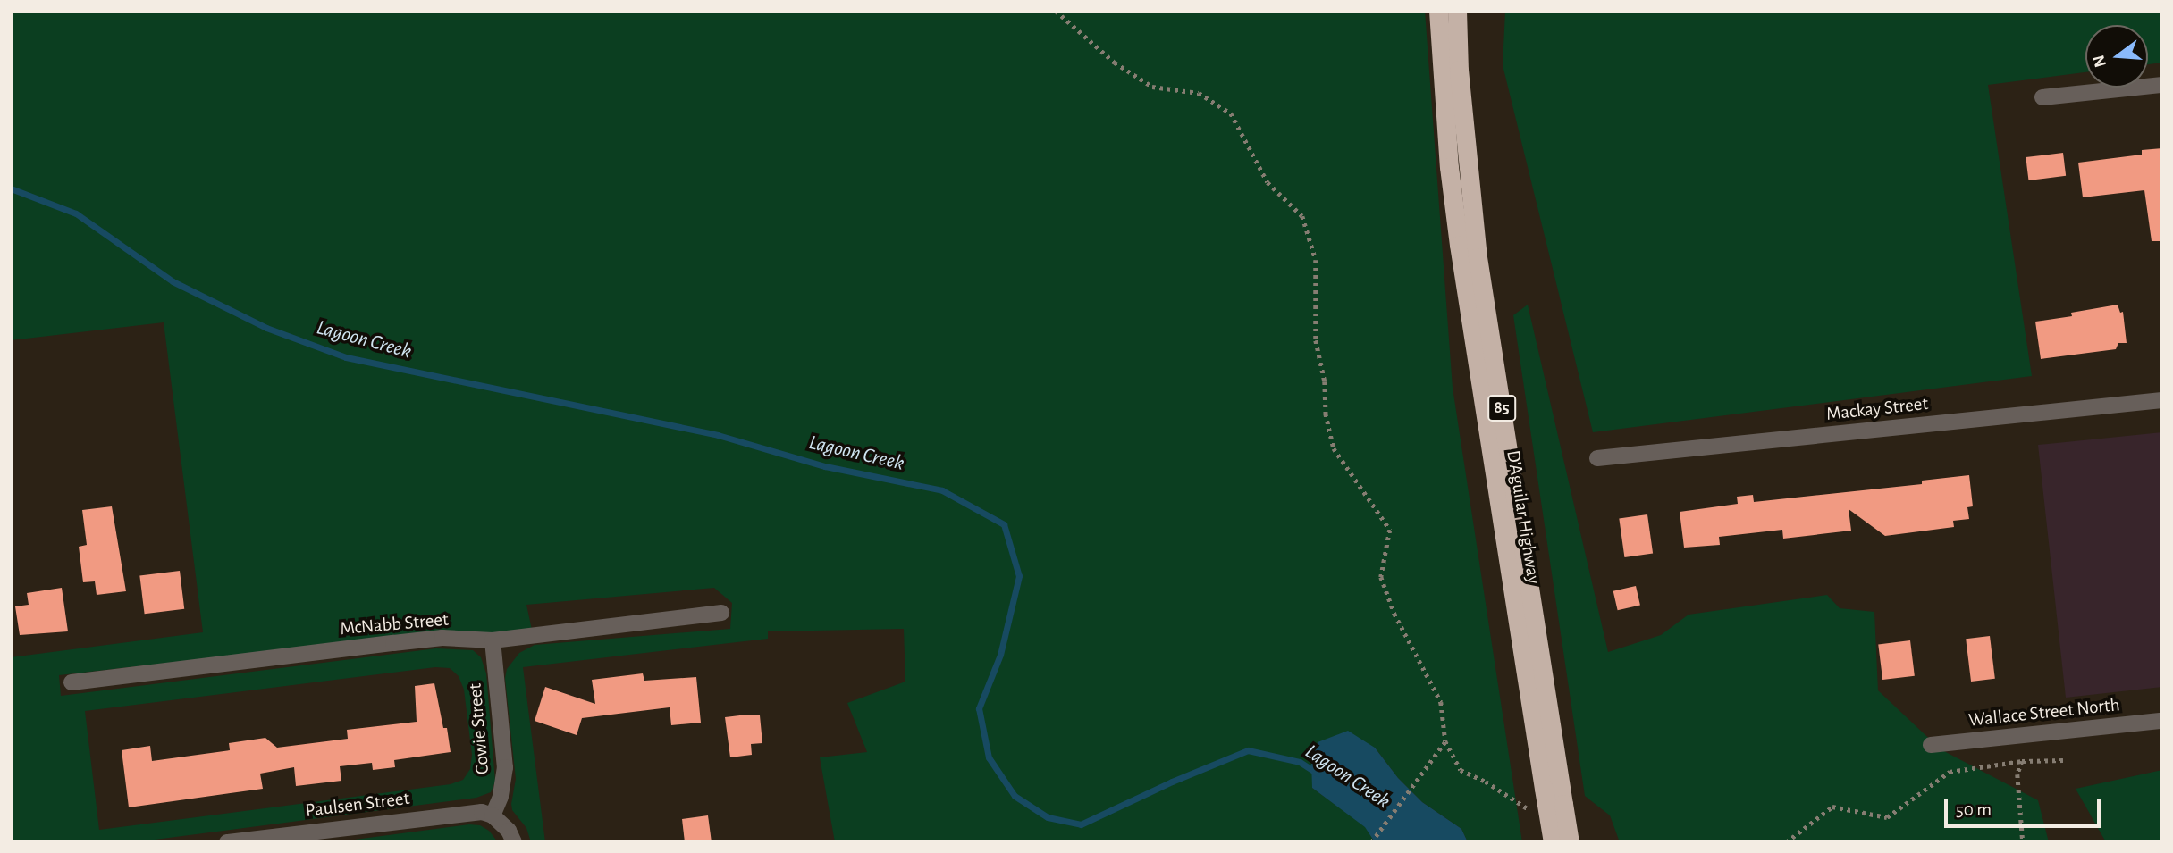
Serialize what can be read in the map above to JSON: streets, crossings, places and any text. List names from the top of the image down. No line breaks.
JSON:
{"streets":{"highway":["85","D'Aguilar Highway"],"street":["Mackay Street","McNabb Street","Wallace Street North","Cowie Street","Paulsen Street"]},"crossings":[["McNabb Street","Cowie Street"],["Cowie Street","Paulsen Street"]],"water":["Lagoon Creek"],"scale_bar":"50 m","north":"left"}
